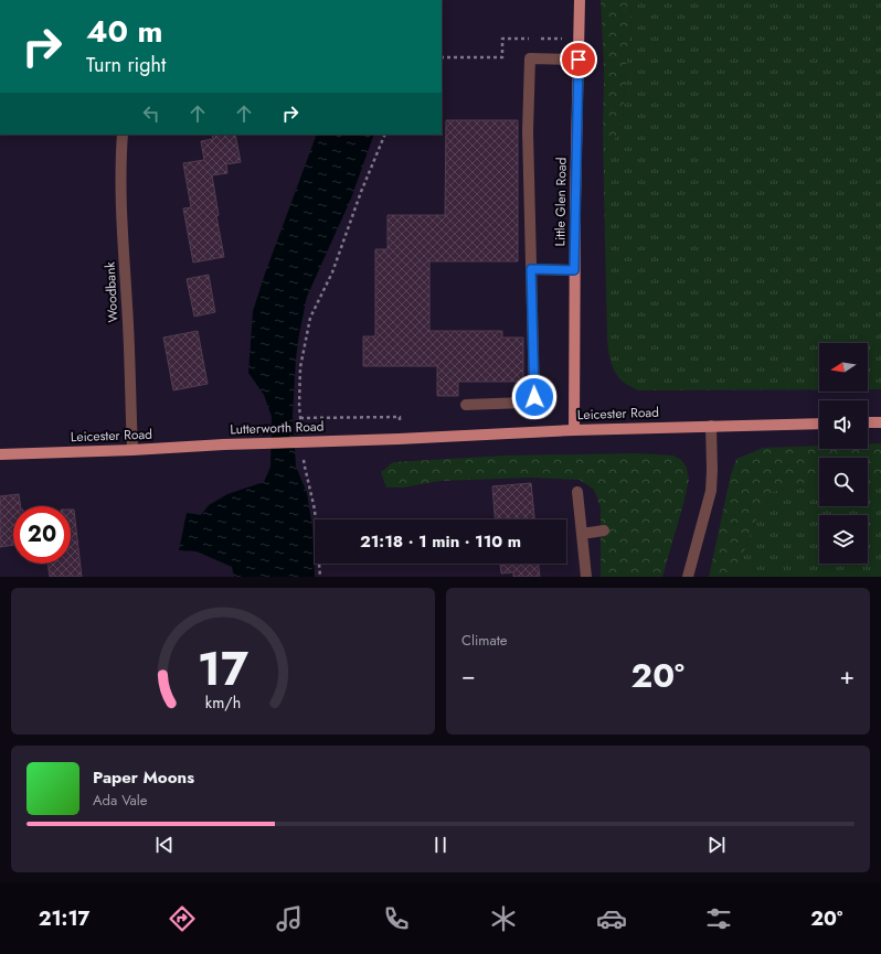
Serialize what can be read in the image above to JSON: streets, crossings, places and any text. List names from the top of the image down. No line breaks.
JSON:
{"streets":{"main road":["Little Glen Road","Leicester Road","Lutterworth Road"],"street":["Woodbank"]},"crossings":[["Little Glen Road","Leicester Road"],["Woodbank","Leicester Road"],["Leicester Road","Lutterworth Road"]],"north":"left","page":{"turn":["40 m","Turn right"],"limit":"20","trip":"21:18 · 1 min · 110 m","tile":"Climate","heat":["−","20°","+"],"song":["Paper Moons","Ada Vale"],"tabs":["21:17","20°"],"gauge":["17","km/h"]}}
